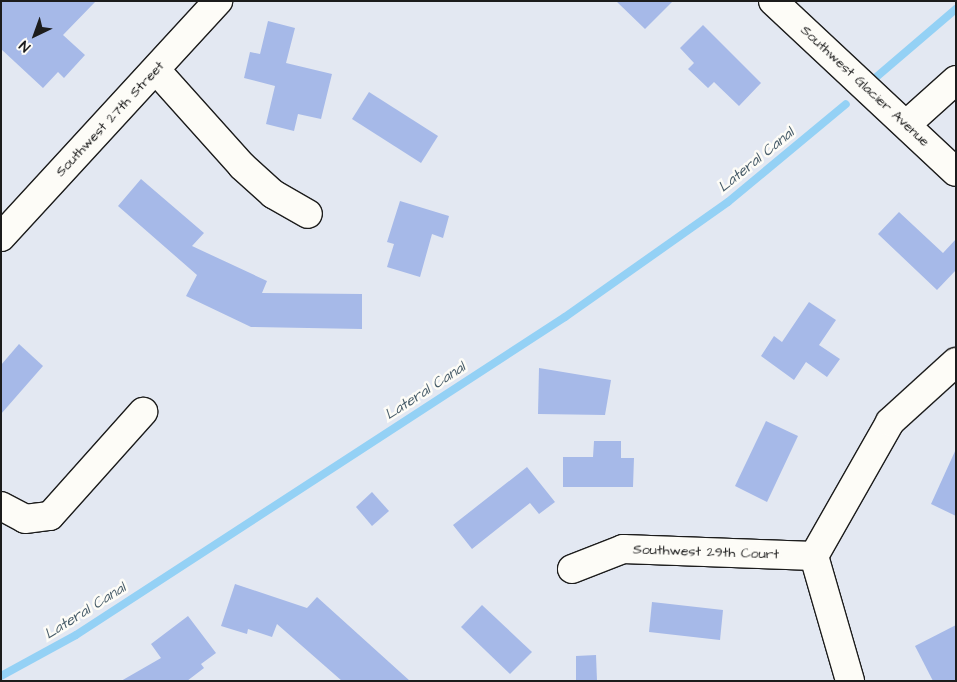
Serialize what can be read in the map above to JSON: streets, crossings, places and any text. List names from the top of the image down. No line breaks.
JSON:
{"streets":{"street":["Southwest Glacier Avenue","Southwest 27th Street","Southwest 29th Court"]},"water":["Lateral Canal"],"north":"bottom left"}
